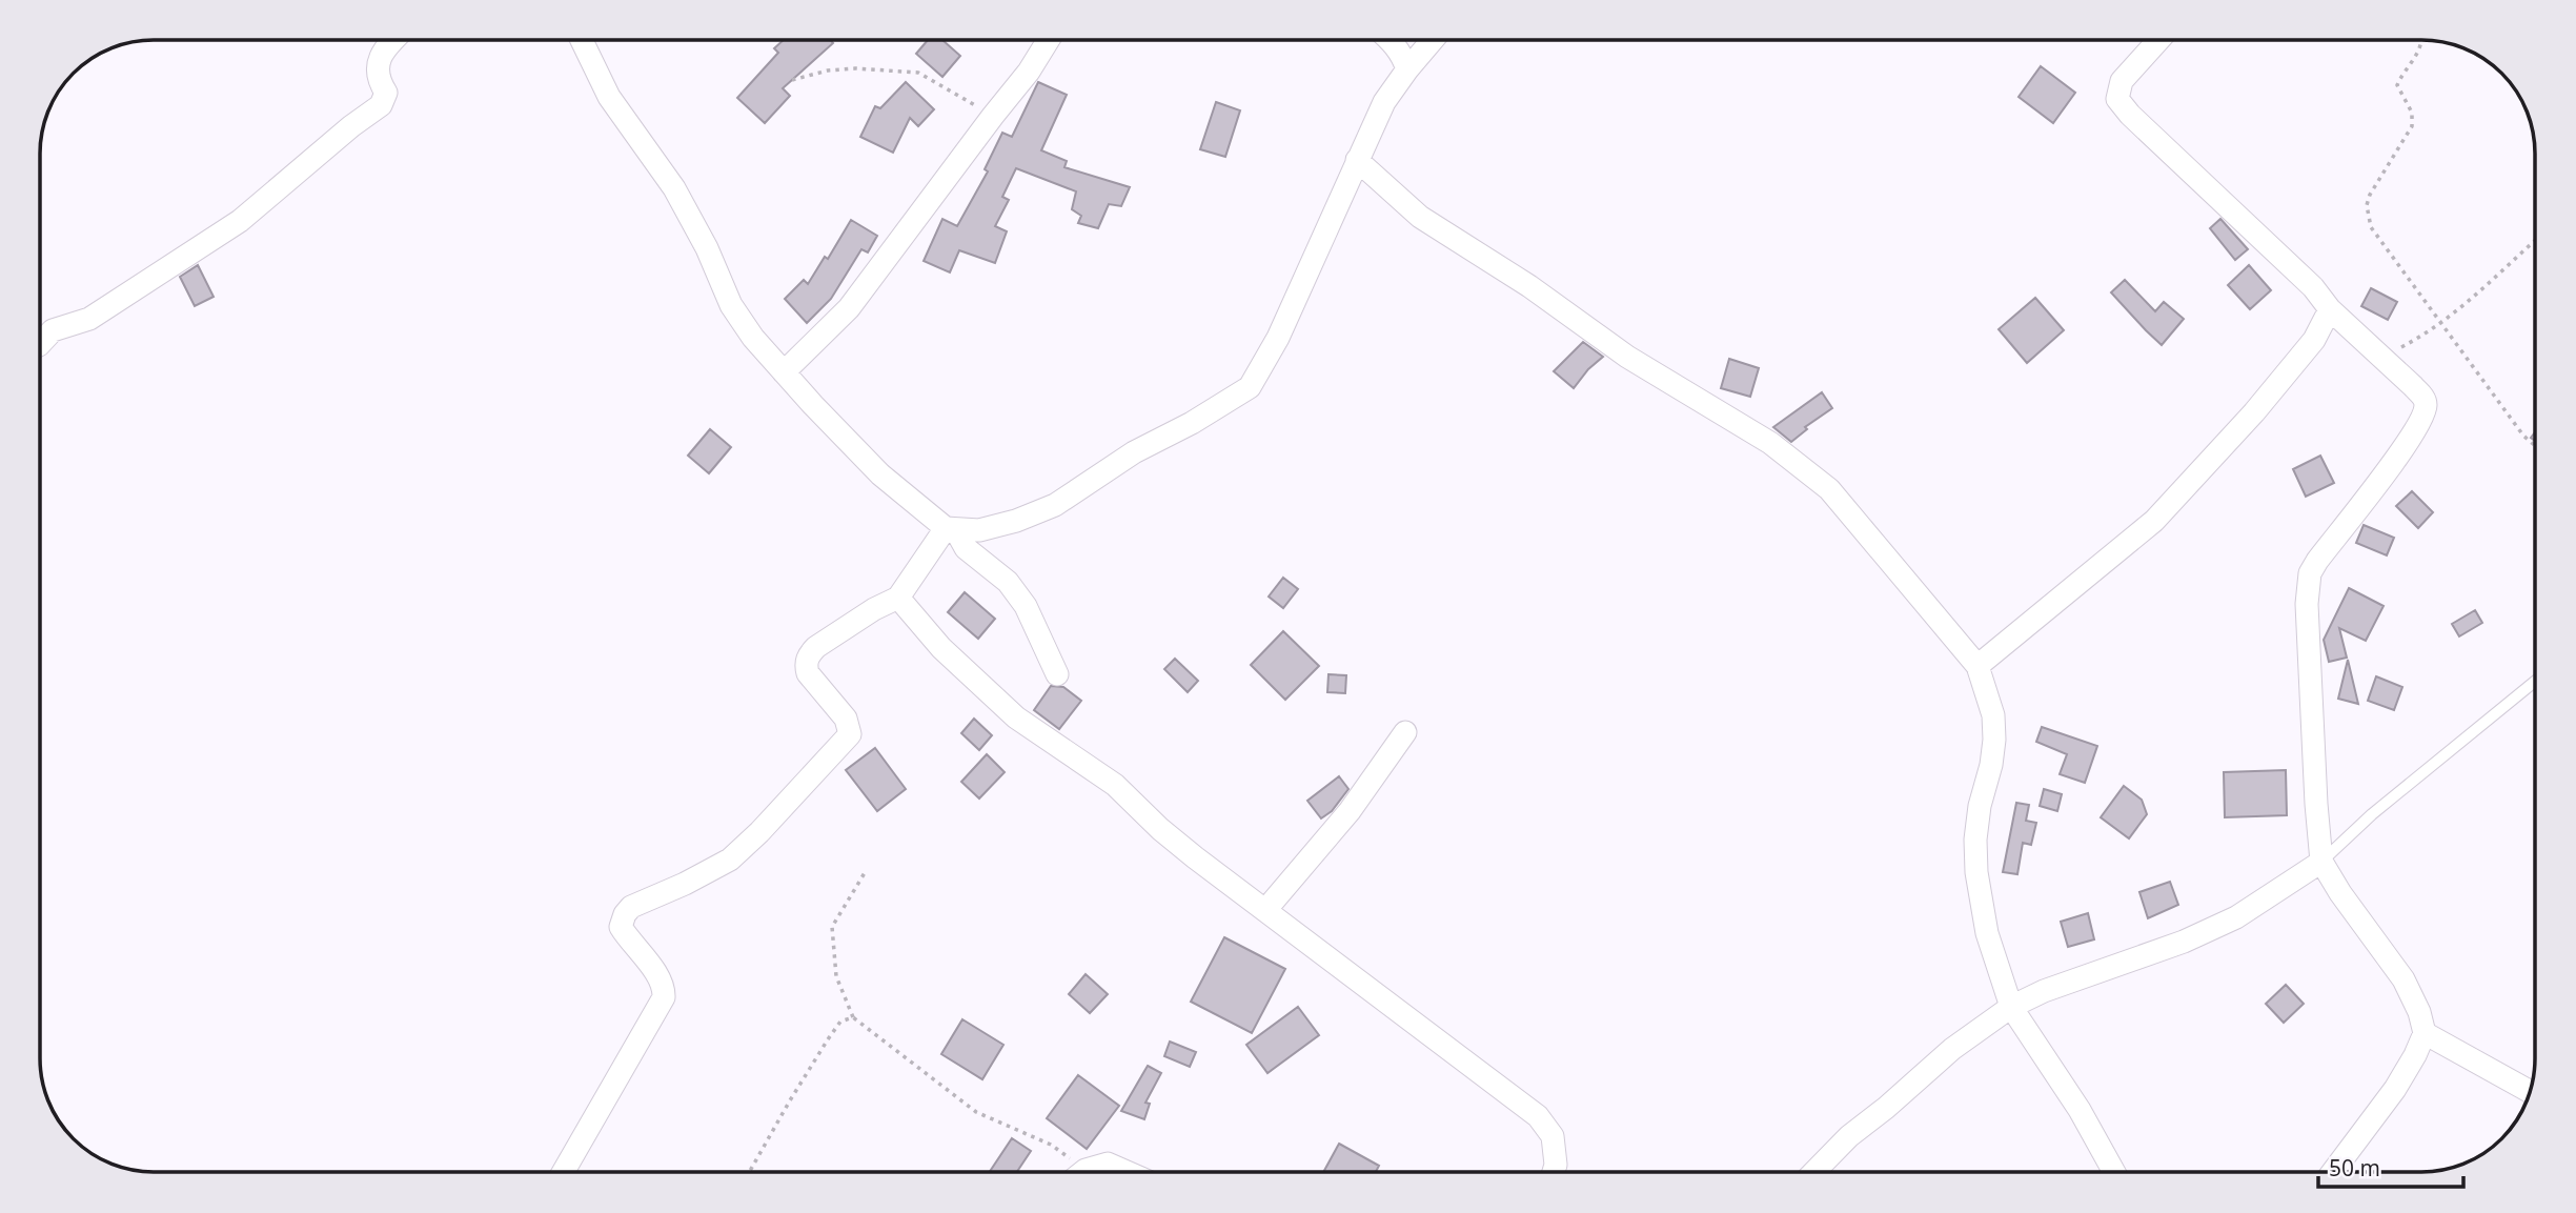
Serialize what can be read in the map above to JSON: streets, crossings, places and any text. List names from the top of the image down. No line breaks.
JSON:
{"scale_bar":"50 m"}
